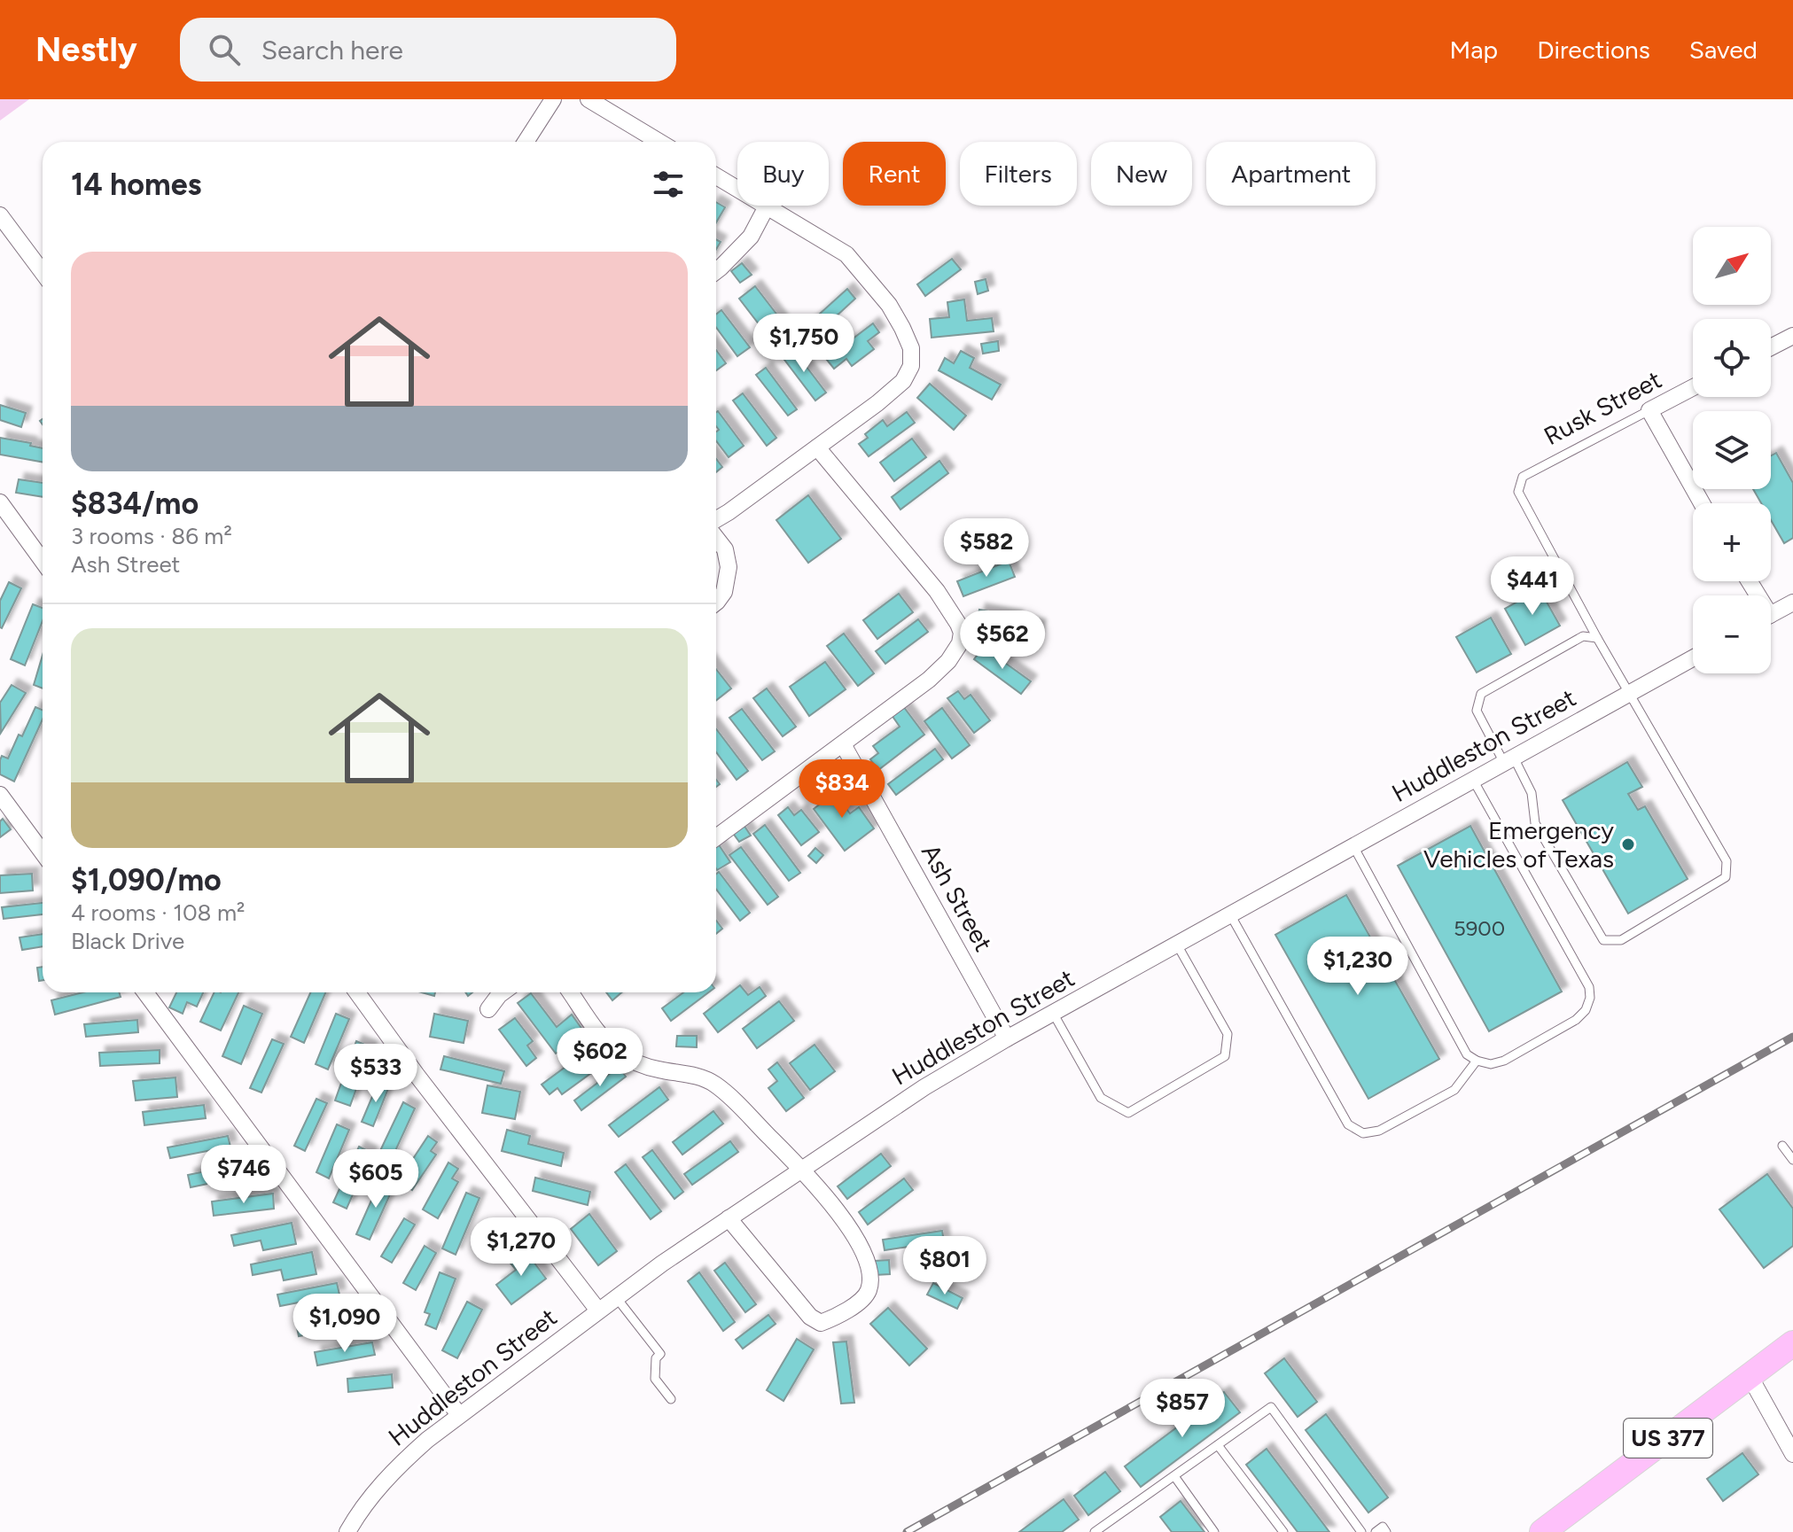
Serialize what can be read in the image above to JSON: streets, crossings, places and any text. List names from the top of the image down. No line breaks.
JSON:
{"streets":{"main road":["US 377"],"street":["Rusk Street","Huddleston Street","Ash Street"]},"crossings":[["Huddleston Street","Ash Street"]],"places":["Emergency Vehicles of Texas"],"house_numbers":["5900"],"north":"top right","page":{"header":"Nestly","search":"Search here","nav":["Map","Directions","Saved"],"chip":["Buy","Rent","Filters","New","Apartment"],"heading":"14 homes","map_buttons":["+","−"],"list":[{"name":"$834/mo","note":"3 rooms · 86 m² · Ash Street"},{"name":"$1,090/mo","note":"4 rooms · 108 m² · Black Drive"}],"price":["$1,750","$582","$441","$562","$834","$1,230","$602","$533","$746","$605","$1,270","$801","$1,090","$857"]}}
